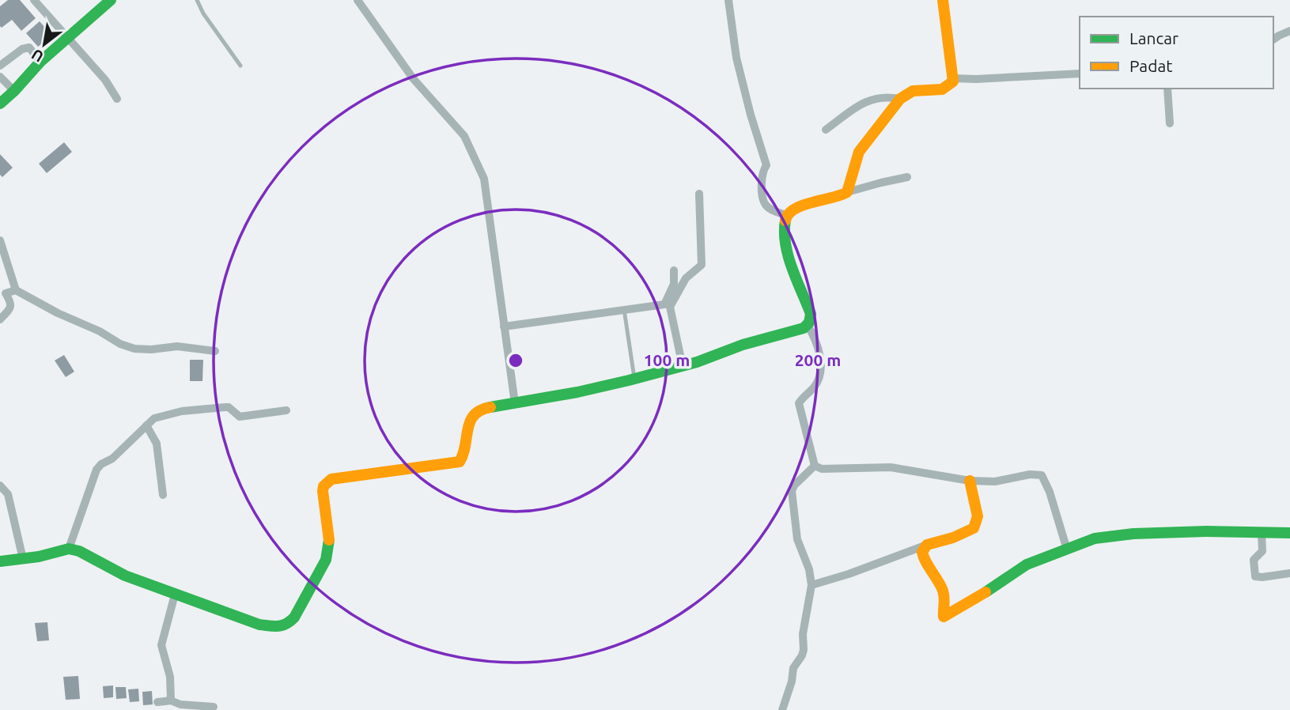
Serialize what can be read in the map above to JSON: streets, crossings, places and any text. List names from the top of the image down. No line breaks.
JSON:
{"legend":["Lancar","Padat"],"north":"bottom left","rings":["100 m","200 m"]}
